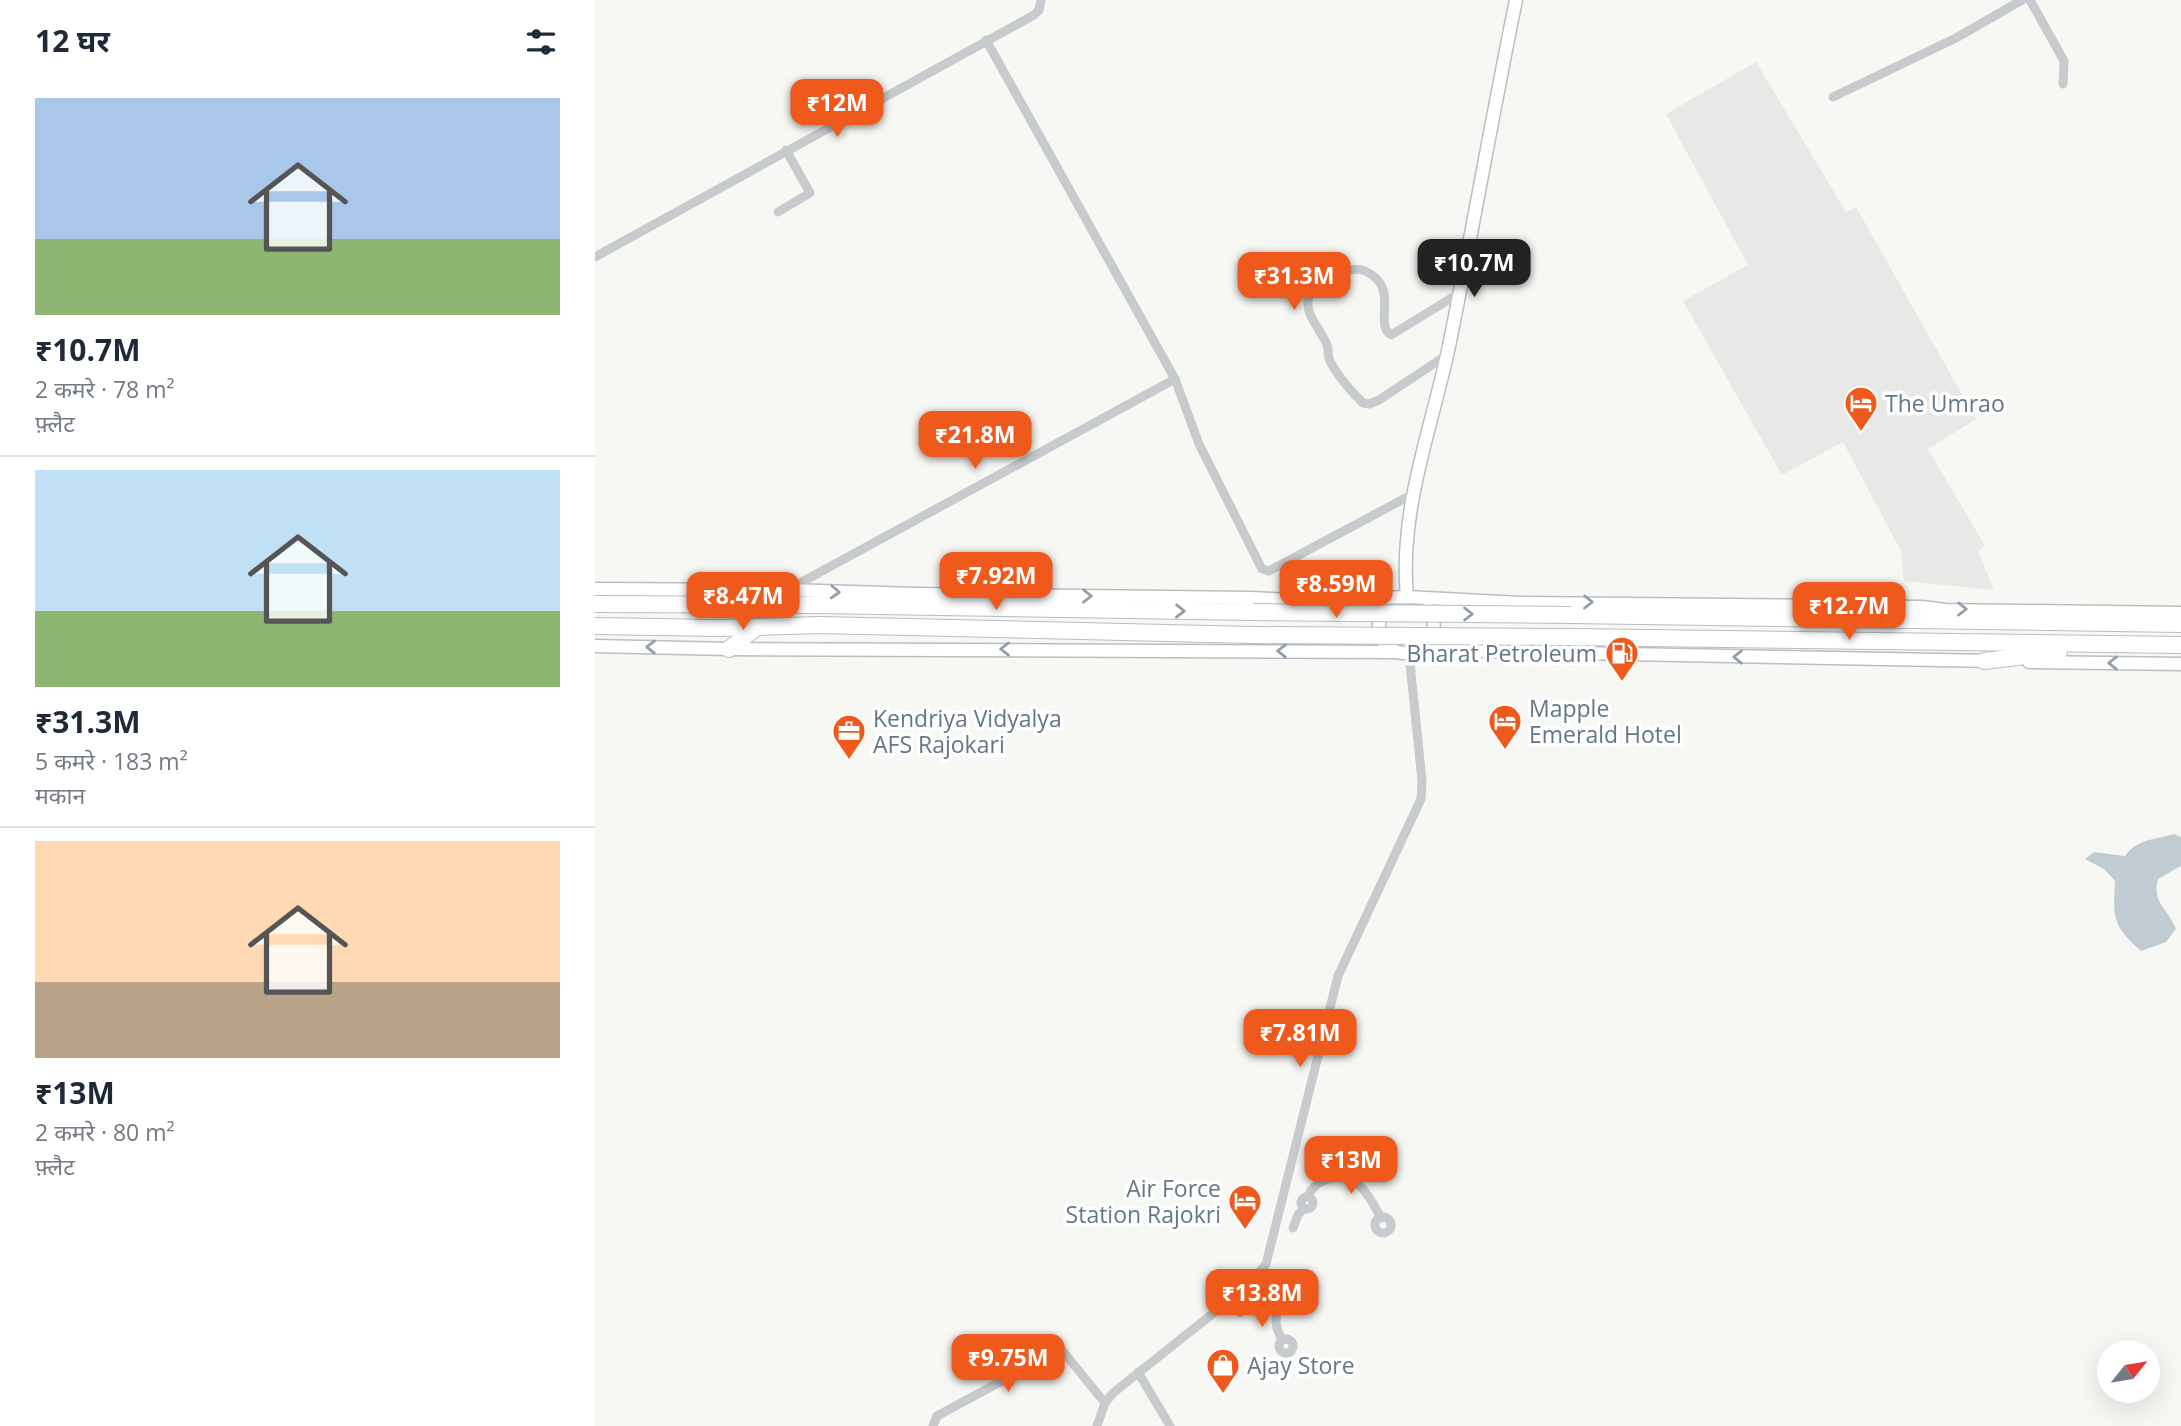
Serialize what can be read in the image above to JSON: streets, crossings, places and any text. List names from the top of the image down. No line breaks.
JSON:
{"places":{"hotel":["The Umrao","Mapple Emerald Hotel","Air Force Station Rajokri"],"fuel station":["Bharat Petroleum"],"office":["Kendriya Vidyalya AFS Rajokari"],"shop":["Ajay Store"]},"north":"top right","page":{"heading":"12 घर","price":["₹12M","₹10.7M","₹31.3M","₹21.8M","₹7.92M","₹8.59M","₹8.47M","₹12.7M","₹7.81M","₹13M","₹13.8M","₹9.75M"],"list":[{"name":"₹10.7M","note":"2 कमरे · 78 m² · फ़्लैट"},{"name":"₹31.3M","note":"5 कमरे · 183 m² · मकान"},{"name":"₹13M","note":"2 कमरे · 80 m² · फ़्लैट"}]}}
